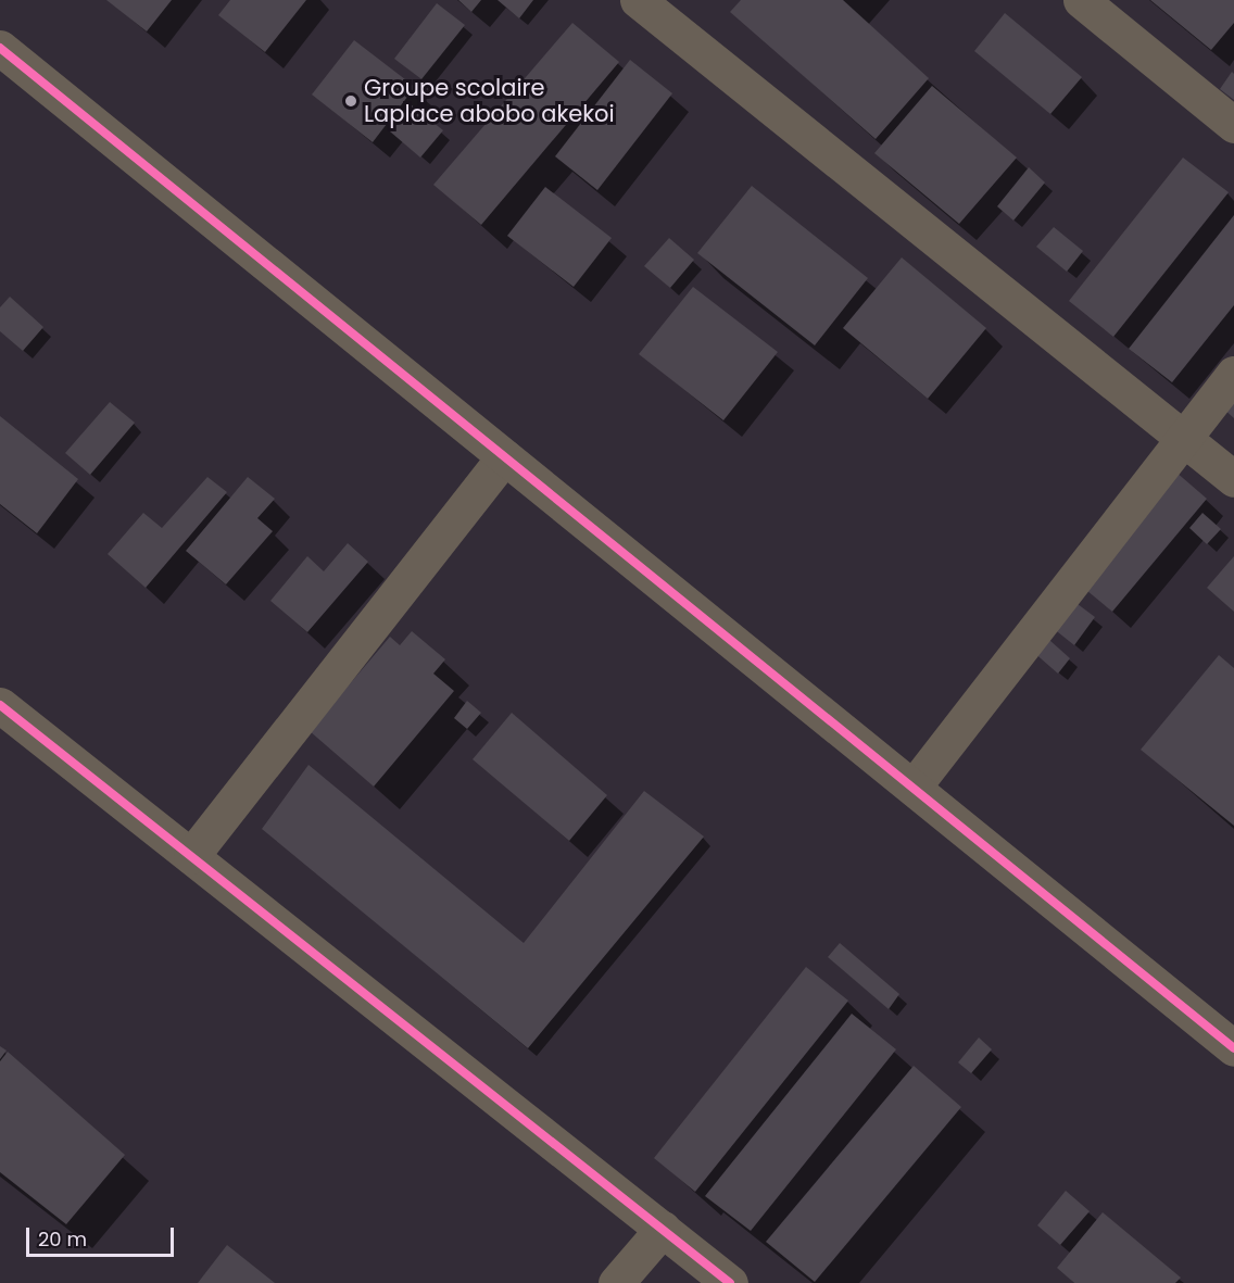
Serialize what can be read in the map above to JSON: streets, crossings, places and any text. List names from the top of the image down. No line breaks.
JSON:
{"places":["Groupe scolaire Laplace abobo akekoi"],"scale_bar":"20 m"}
